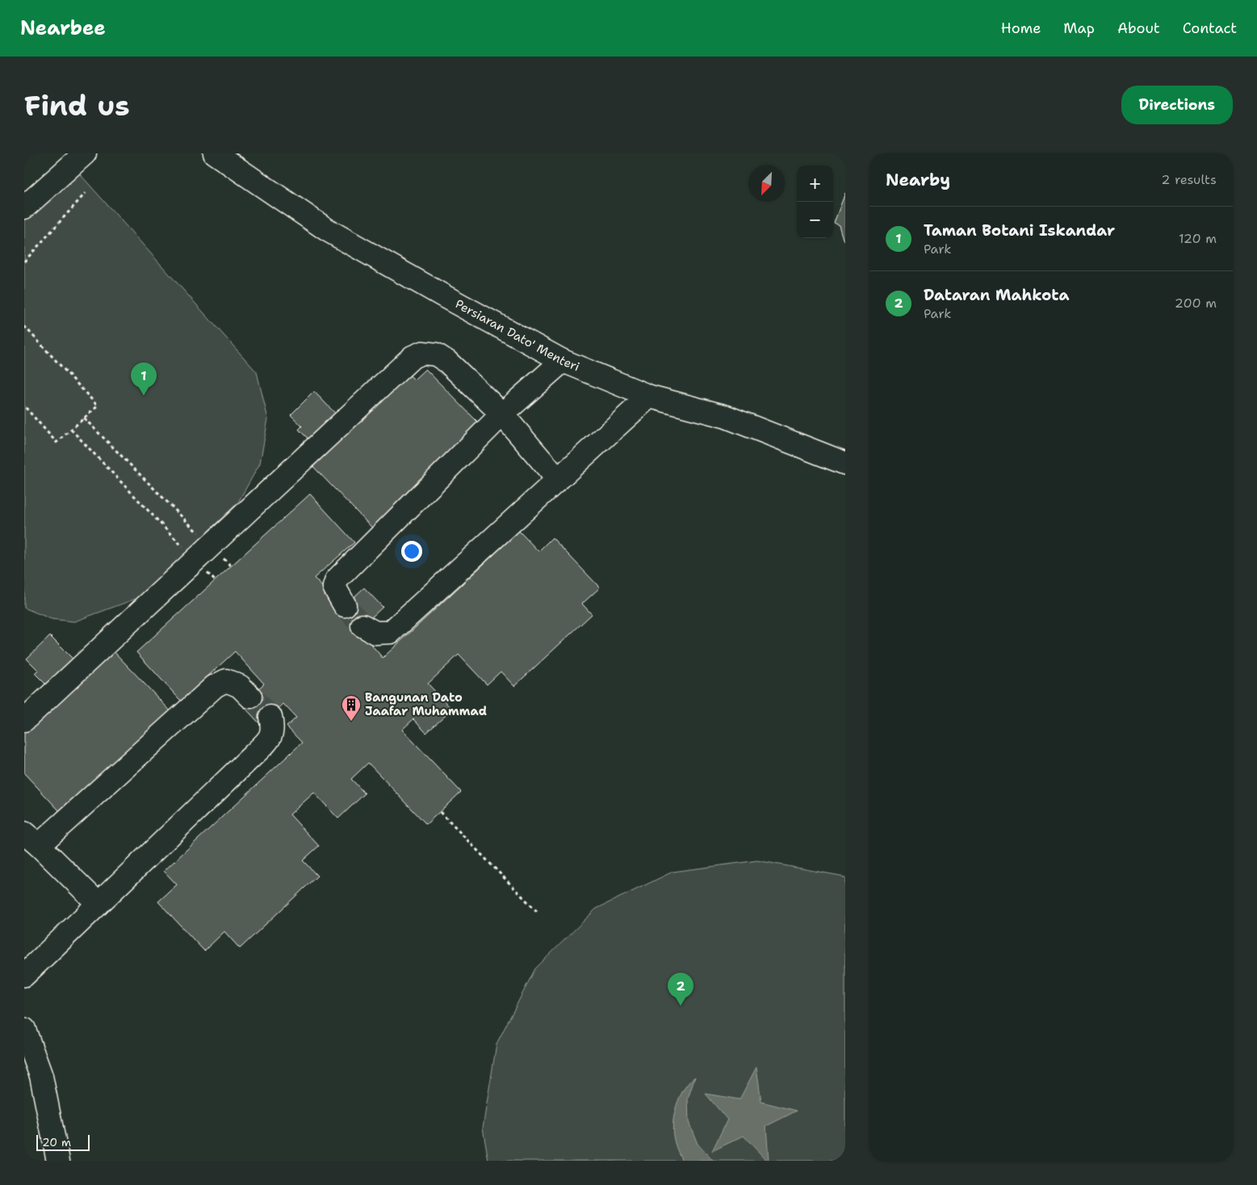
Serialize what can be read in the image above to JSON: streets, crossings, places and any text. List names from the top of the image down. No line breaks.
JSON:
{"streets":{"street":["Persiaran Dato' Menteri"]},"places":{"building":["Bangunan Dato Jaafar Muhammad"]},"scale_bar":"20 m","north":"bottom left","page":{"header":"Nearbee","nav":["Home","Map","About","Contact"],"buttons":"Directions","title":"Find us","heading":["Nearby","2 results"],"map_buttons":["+","−"],"list":[{"mark":"1","name":"Taman Botani Iskandar","note":"Park","value":"120 m"},{"mark":"2","name":"Dataran Mahkota","note":"Park","value":"200 m"}],"pins":["1","2"],"scale":"20 m"}}
